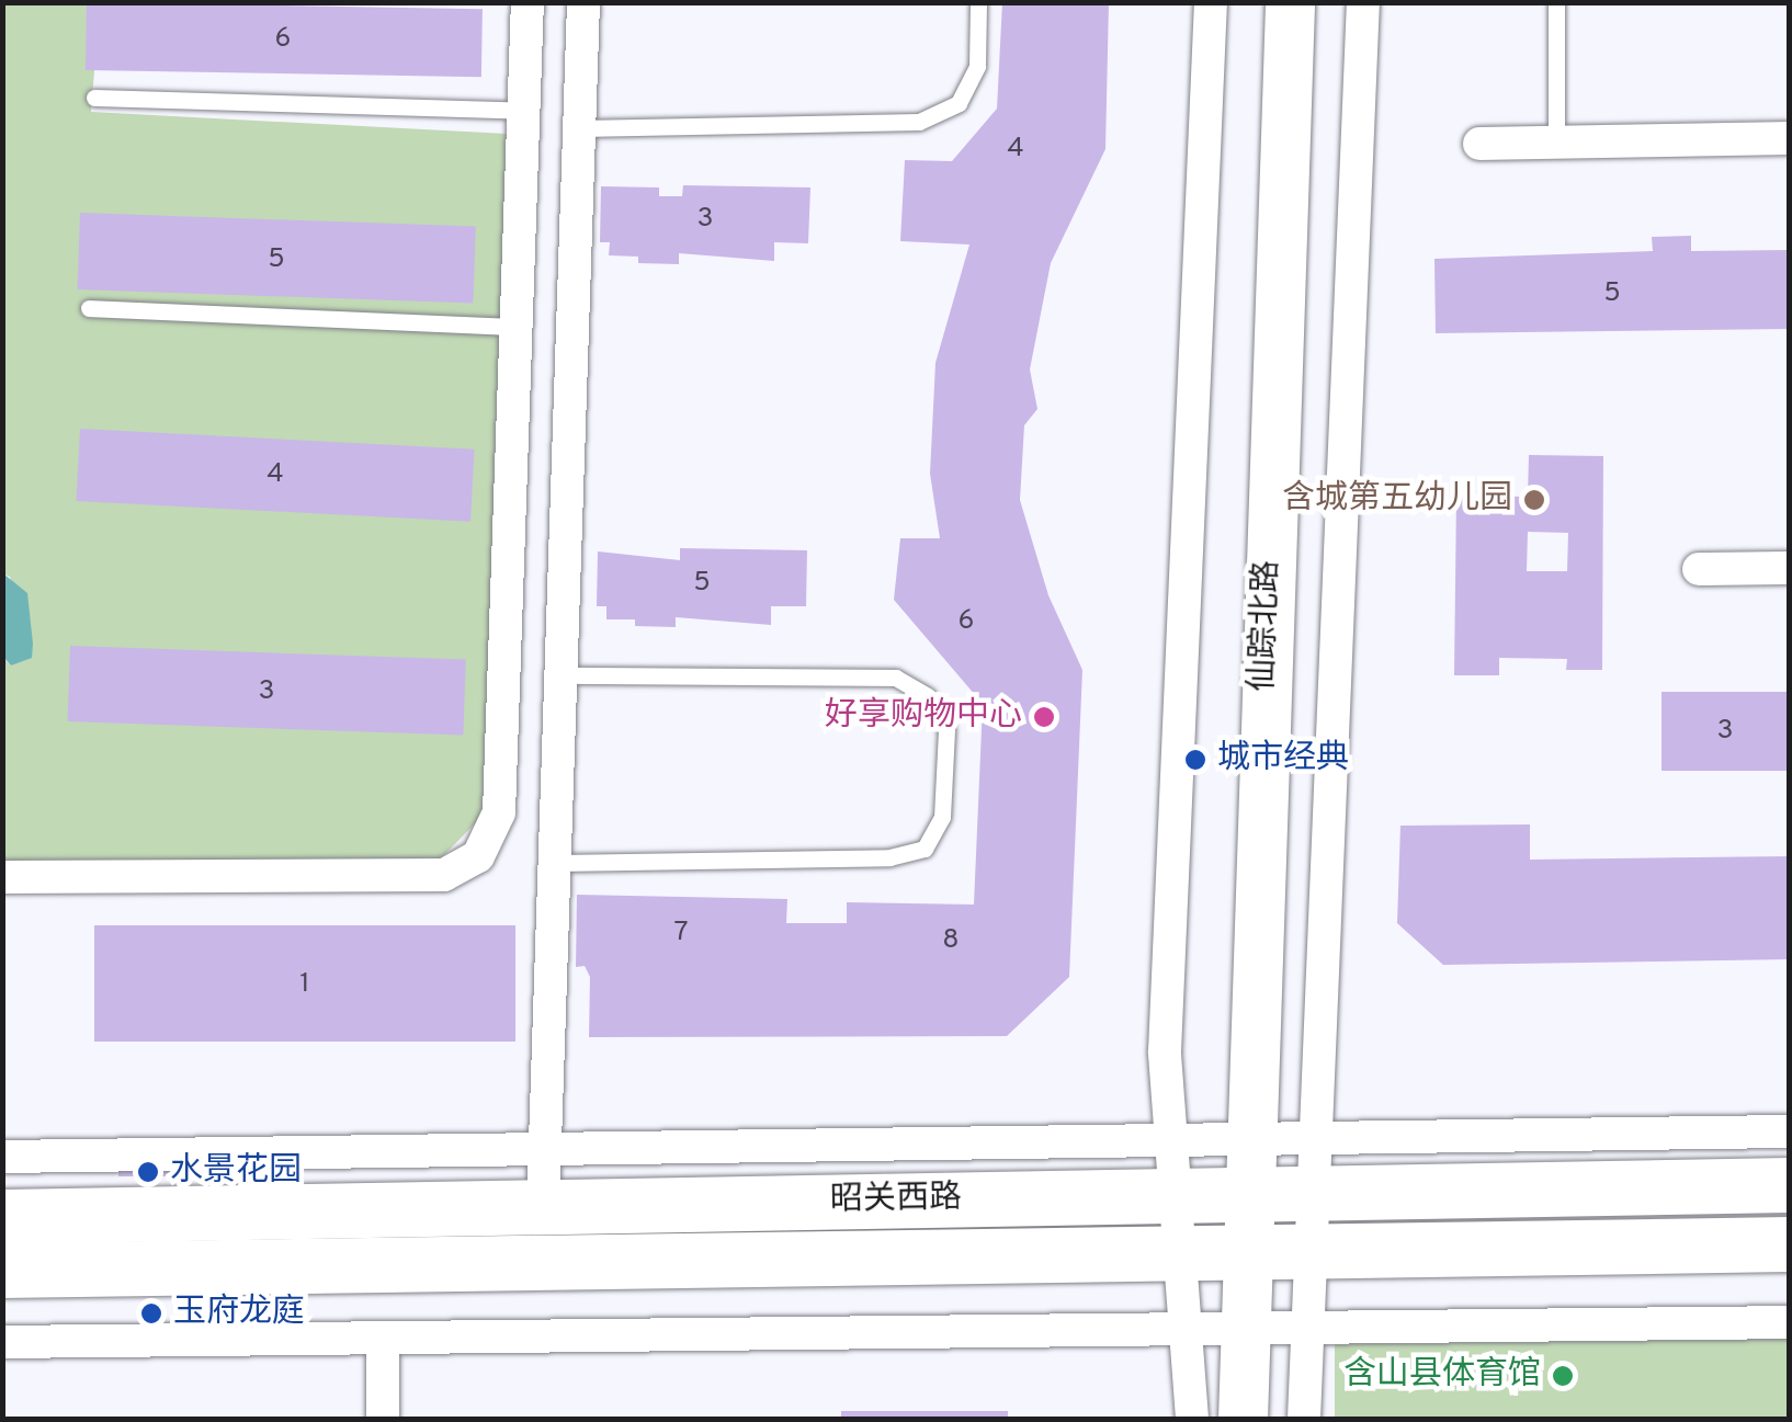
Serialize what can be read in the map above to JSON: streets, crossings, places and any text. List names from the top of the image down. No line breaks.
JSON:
{"streets":{"main road":["仙踪北路","昭关西路"]},"crossings":[["仙踪北路","昭关西路"]],"places":["含城第五幼儿园","好享购物中心","城市经典","水景花园","玉府龙庭","含山县体育馆"],"house_numbers":["6","4","3","5","5","4","5","6","3","3","7","8","1"]}
